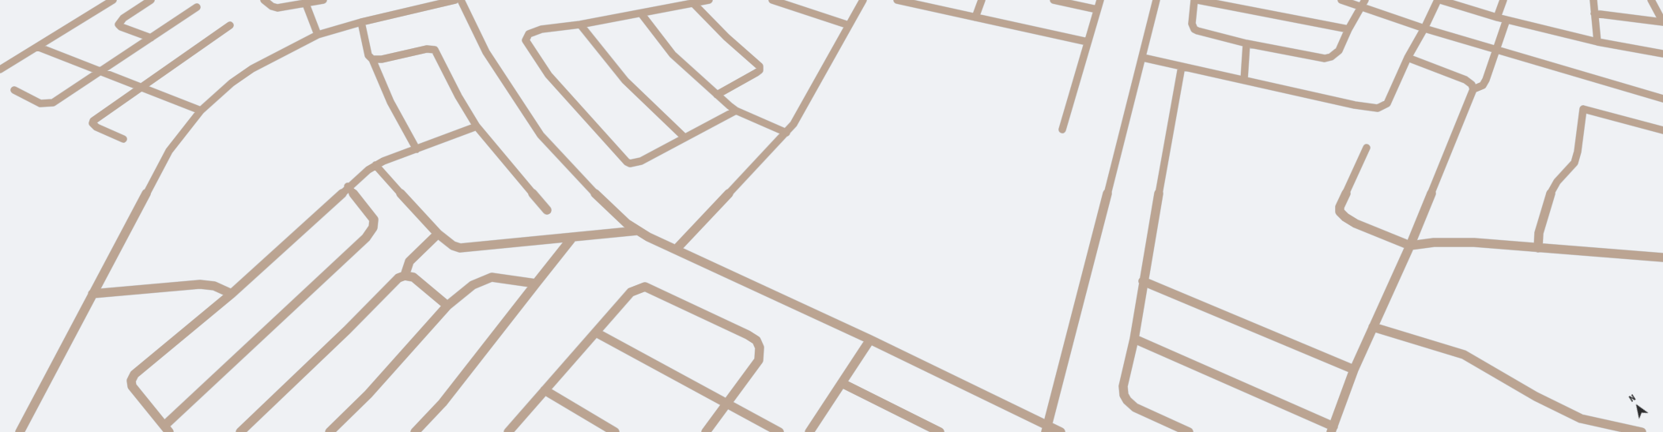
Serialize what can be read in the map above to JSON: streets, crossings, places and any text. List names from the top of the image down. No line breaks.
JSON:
{"north":"top left"}
